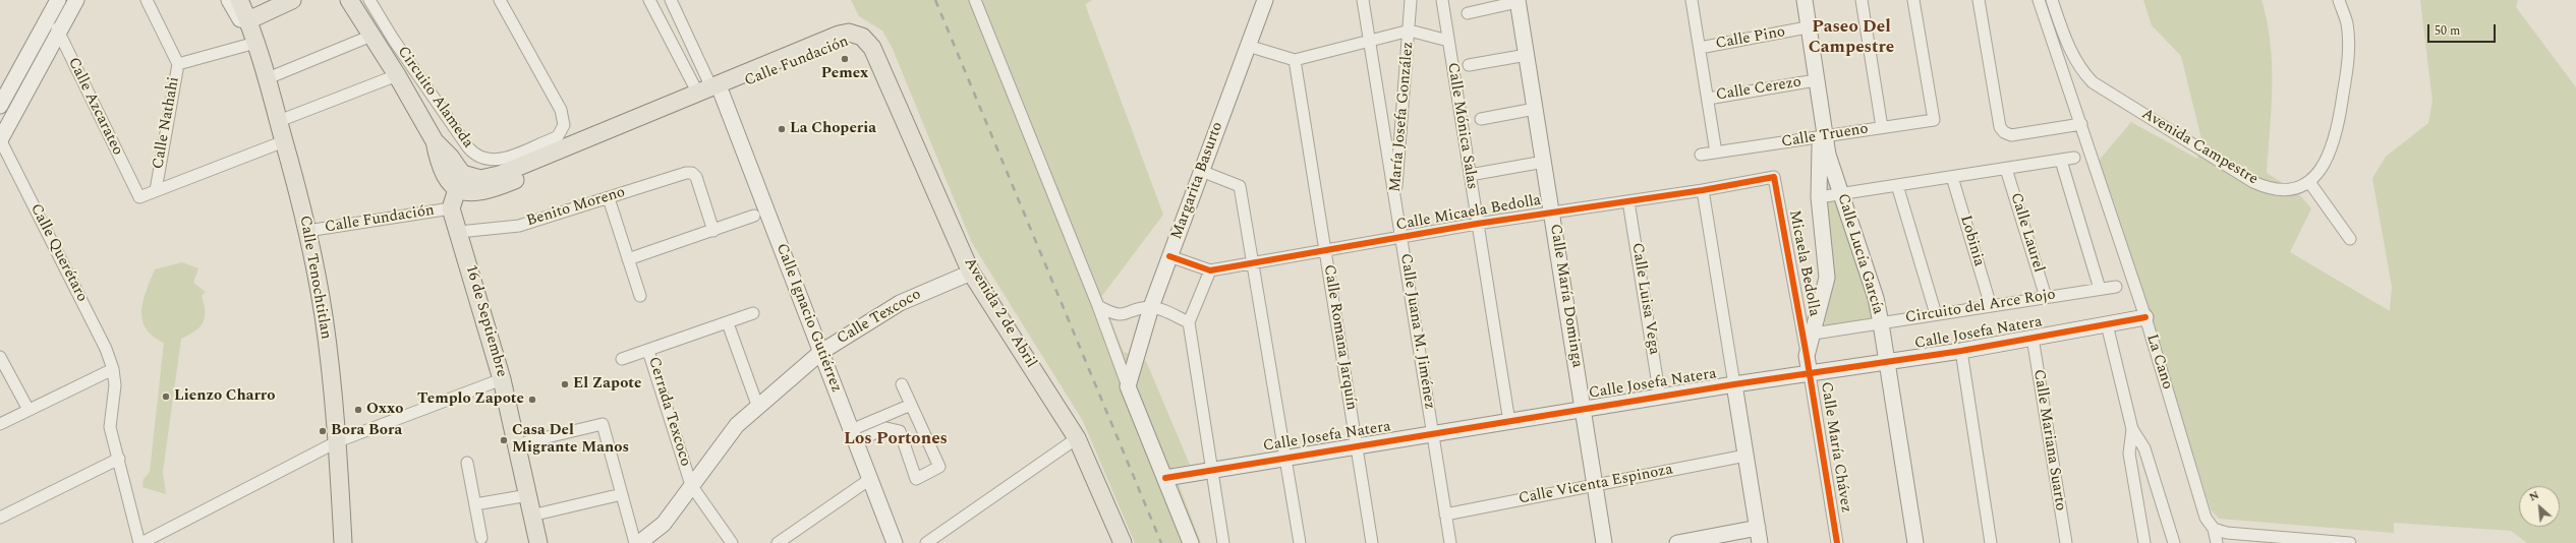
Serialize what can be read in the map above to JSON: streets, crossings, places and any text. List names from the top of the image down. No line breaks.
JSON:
{"streets":{"main road":["Calle Fundación","Calle Tenochtitlan","Avenida 2 de Abril","16 de Septiembre"],"street":["Calle Pino","Calle Cerezo","Circuito Alameda","Calle Azcarateo","María Josefa González","Calle Nathahi","Calle Mónica Salas","Calle Trueno","Avenida Campestre","Margarita Basurto","Benito Moreno","Calle Micaela Bedolla","Calle Laurel","Lobinia","Calle Querétaro","Calle Lucía García","Micaela Bedolla","Calle María Dominga","Calle Luisa Vega","Circuito del Arce Rojo","Calle Texcoco","Calle Ignacio Gutiérrez","Calle Juana M. Jiménez","Calle Josefa Natera","Calle Romana Jarquín","La Cano","Cerrada Texcoco","Calle Mariana Suarto","Calle María Chávez","Calle Vicenta Espinoza"]},"crossings":[["Calle Fundación","Calle Tenochtitlan"],["Calle Fundación","Avenida 2 de Abril"],["Calle Fundación","Calle Ignacio Gutiérrez"],["Calle Fundación","16 de Septiembre"],["Calle Azcarateo","Calle Nathahi"],["María Josefa González","Calle Juana M. Jiménez"],["Calle Nathahi","Calle Tenochtitlan"],["Calle Mónica Salas","Calle Micaela Bedolla"],["Calle Mónica Salas","Calle Josefa Natera"],["Calle Trueno","Calle Lucía García"],["Calle Trueno","Calle María Chávez"],["Benito Moreno","16 de Septiembre"],["Calle Micaela Bedolla","Micaela Bedolla"],["Calle Micaela Bedolla","Calle María Dominga"],["Calle Micaela Bedolla","Calle Luisa Vega"],["Calle Micaela Bedolla","Calle Juana M. Jiménez"],["Calle Micaela Bedolla","Calle Romana Jarquín"],["Calle Laurel","Circuito del Arce Rojo"],["Lobinia","Circuito del Arce Rojo"],["Calle Lucía García","Circuito del Arce Rojo"],["Calle Lucía García","Calle Josefa Natera"],["Calle Lucía García","Calle María Chávez"],["Micaela Bedolla","Calle María Chávez"],["Calle María Dominga","Calle Josefa Natera"],["Calle María Dominga","Calle Vicenta Espinoza"],["Calle Luisa Vega","Calle Josefa Natera"],["Circuito del Arce Rojo","Calle María Chávez"],["Avenida 2 de Abril","Calle Texcoco"],["Calle Texcoco","Calle Ignacio Gutiérrez"],["Calle Texcoco","Cerrada Texcoco"],["Calle Juana M. Jiménez","Calle Josefa Natera"],["Calle Juana M. Jiménez","Calle Vicenta Espinoza"],["Calle Josefa Natera","Calle Romana Jarquín"],["Calle Josefa Natera","La Cano"],["Calle Josefa Natera","Calle Mariana Suarto"],["Calle Josefa Natera","Calle María Chávez"]],"districts":["Paseo Del Campestre","Los Portones"],"places":["Pemex","La Choperia","El Zapote","Lienzo Charro","Templo Zapote","Oxxo","Bora Bora","Casa Del Migrante Manos"],"scale_bar":"50 m","north":"top left"}
